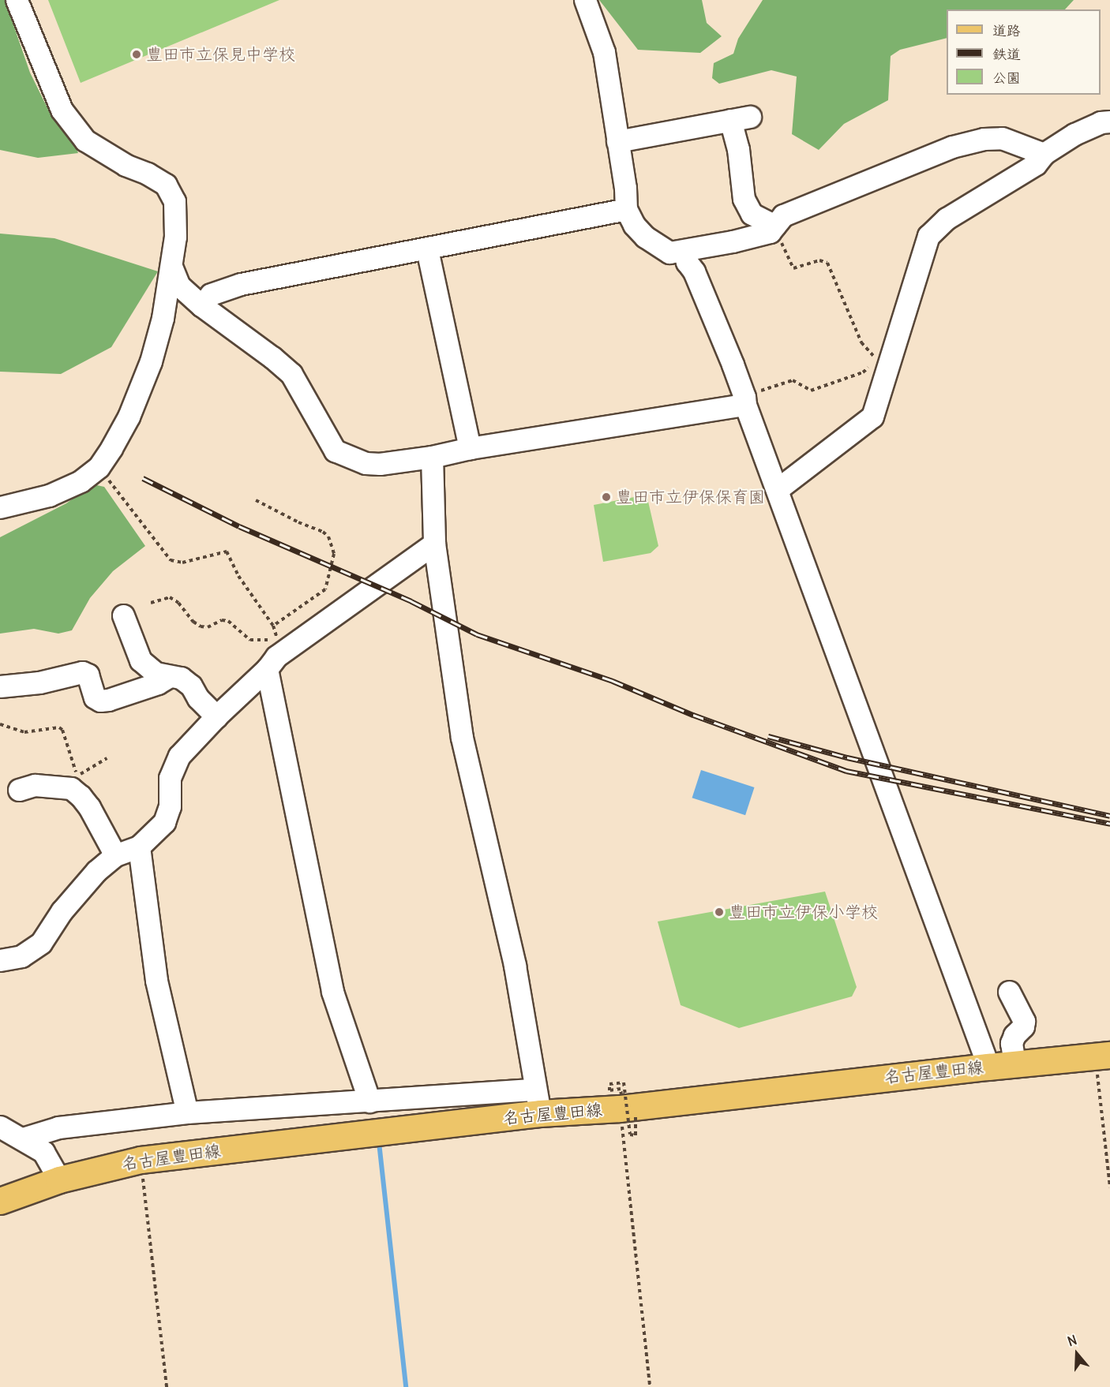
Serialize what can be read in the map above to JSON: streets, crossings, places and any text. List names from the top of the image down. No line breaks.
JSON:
{"streets":{"main road":["名古屋豊田線"]},"places":["豊田市立保見中学校","豊田市立伊保保育園","豊田市立伊保小学校"],"legend":["道路","鉄道","公園"],"north":"top"}
